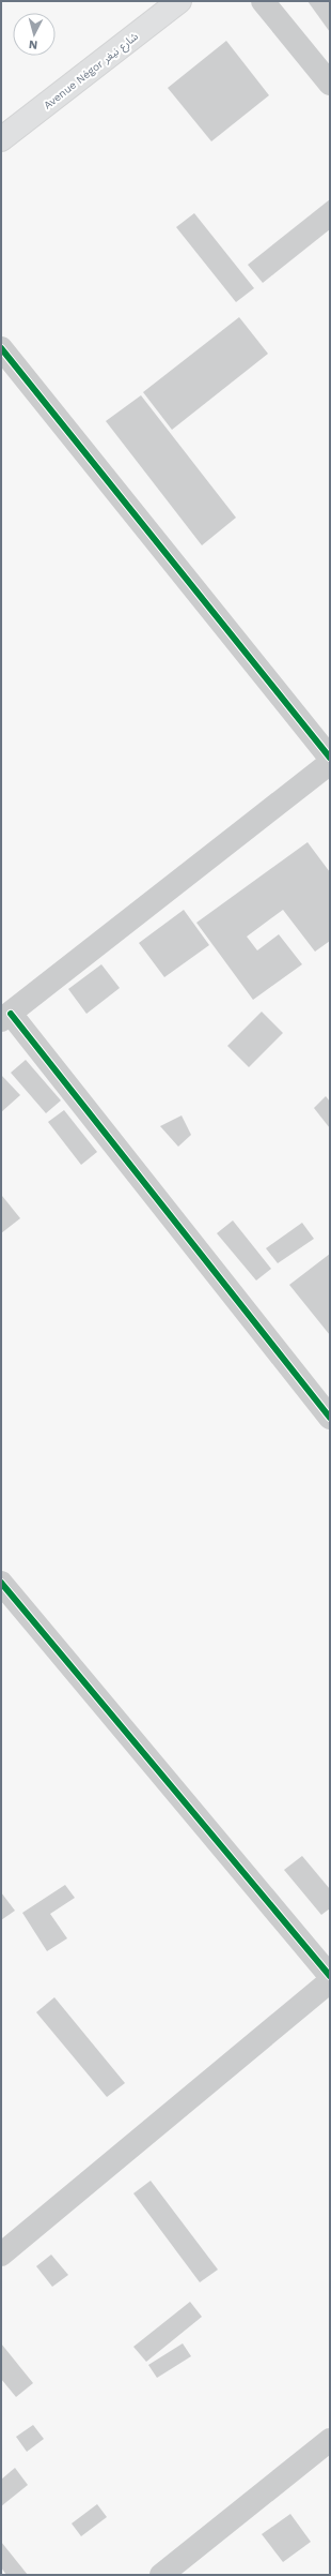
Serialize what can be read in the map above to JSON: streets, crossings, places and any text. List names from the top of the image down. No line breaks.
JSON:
{"streets":{"main road":["Avenue Négor شارع نيغر"]},"north":"bottom"}
